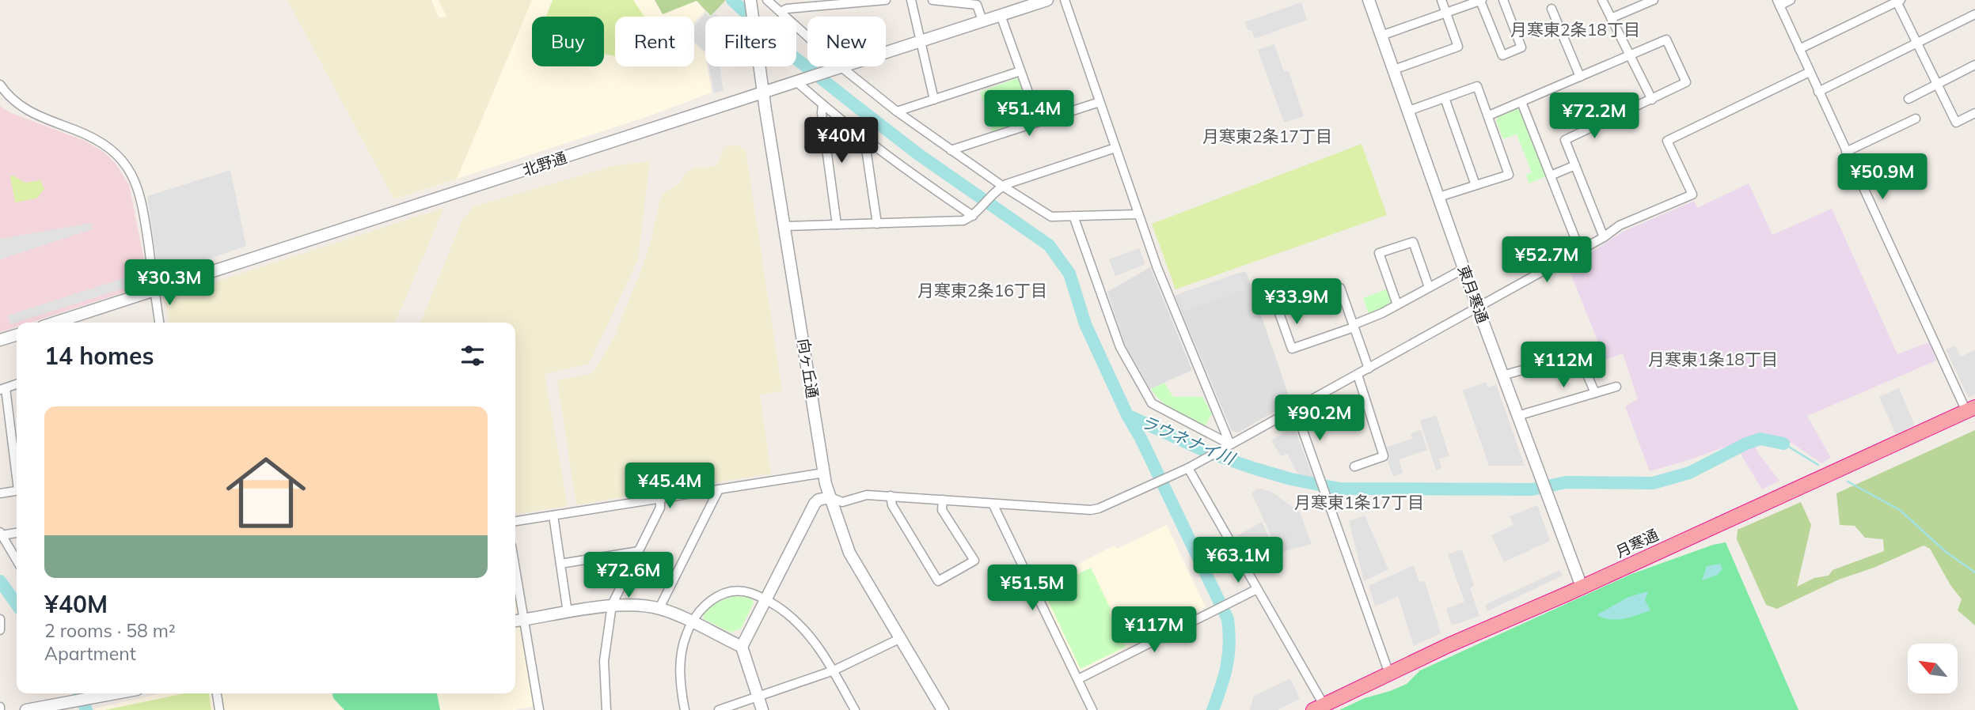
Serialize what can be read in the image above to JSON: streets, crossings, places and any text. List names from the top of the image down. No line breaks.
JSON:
{"streets":{"highway":["月寒通"],"street":["北野通","東月寒通","向ヶ丘通"]},"crossings":[["北野通","向ヶ丘通"],["東月寒通","月寒通"]],"districts":["月寒東2条18丁目","月寒東2条17丁目","月寒東2条16丁目","月寒東1条18丁目","月寒東1条17丁目"],"water":["ラウネナイ川"],"north":"top left","page":{"chip":["Buy","Rent","Filters","New"],"price":["¥51.4M","¥72.2M","¥40M","¥50.9M","¥52.7M","¥30.3M","¥33.9M","¥112M","¥90.2M","¥45.4M","¥63.1M","¥72.6M","¥51.5M","¥117M"],"heading":"14 homes","list":[{"name":"¥40M","note":"2 rooms · 58 m² · Apartment"}]}}
